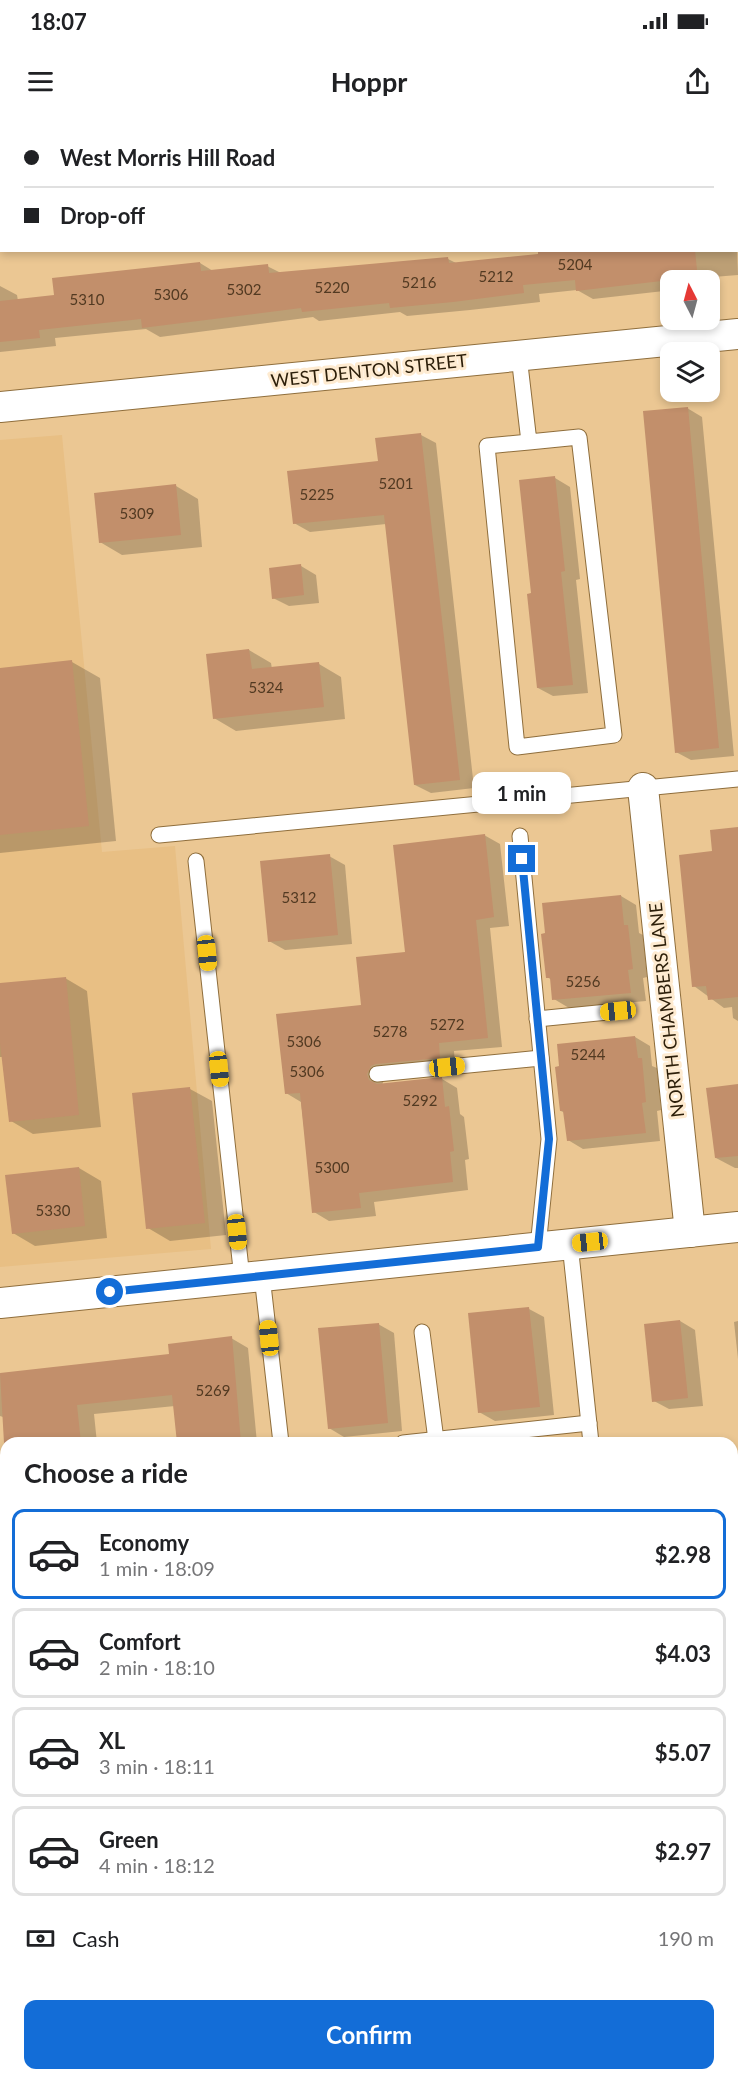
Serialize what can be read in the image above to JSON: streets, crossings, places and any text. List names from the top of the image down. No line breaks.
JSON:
{"streets":{"street":["WEST DENTON STREET","NORTH CHAMBERS LANE"]},"house_numbers":["5204","5212","5216","5220","5302","5306","5310","5201","5225","5309","5324","5312","5256","5272","5278","5306","5244","5306","5292","5300","5330","5269"],"north":"top","page":{"status":"18:07","header":"Hoppr","banner":["West Morris Hill Road","Drop-off"],"bubble":"1 min","heading":"Choose a ride","list":[{"name":"Economy","note":"1 min · 18:09","value":"$2.98"},{"name":"Comfort","note":"2 min · 18:10","value":"$4.03"},{"name":"XL","note":"3 min · 18:11","value":"$5.07"},{"name":"Green","note":"4 min · 18:12","value":"$2.97"}],"pay":["Cash","190 m"],"buttons":"Confirm"}}
